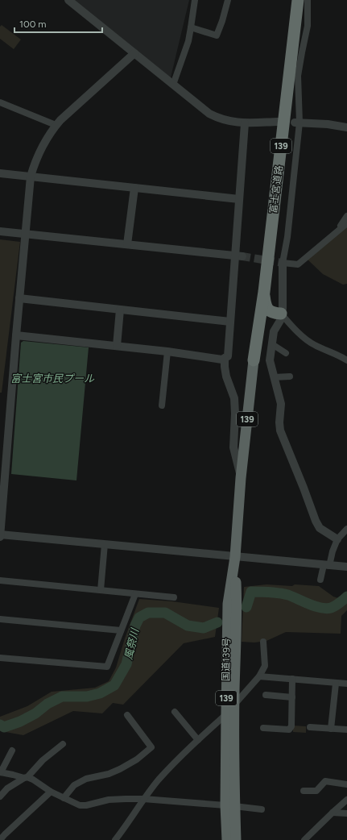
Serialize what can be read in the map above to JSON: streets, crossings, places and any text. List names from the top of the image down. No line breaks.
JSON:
{"streets":{"highway":["139","富士宮道路","国道139号"]},"crossings":[["富士宮道路","国道139号"]],"water":["富士宮市民プール","風祭川"],"scale_bar":"100 m"}
